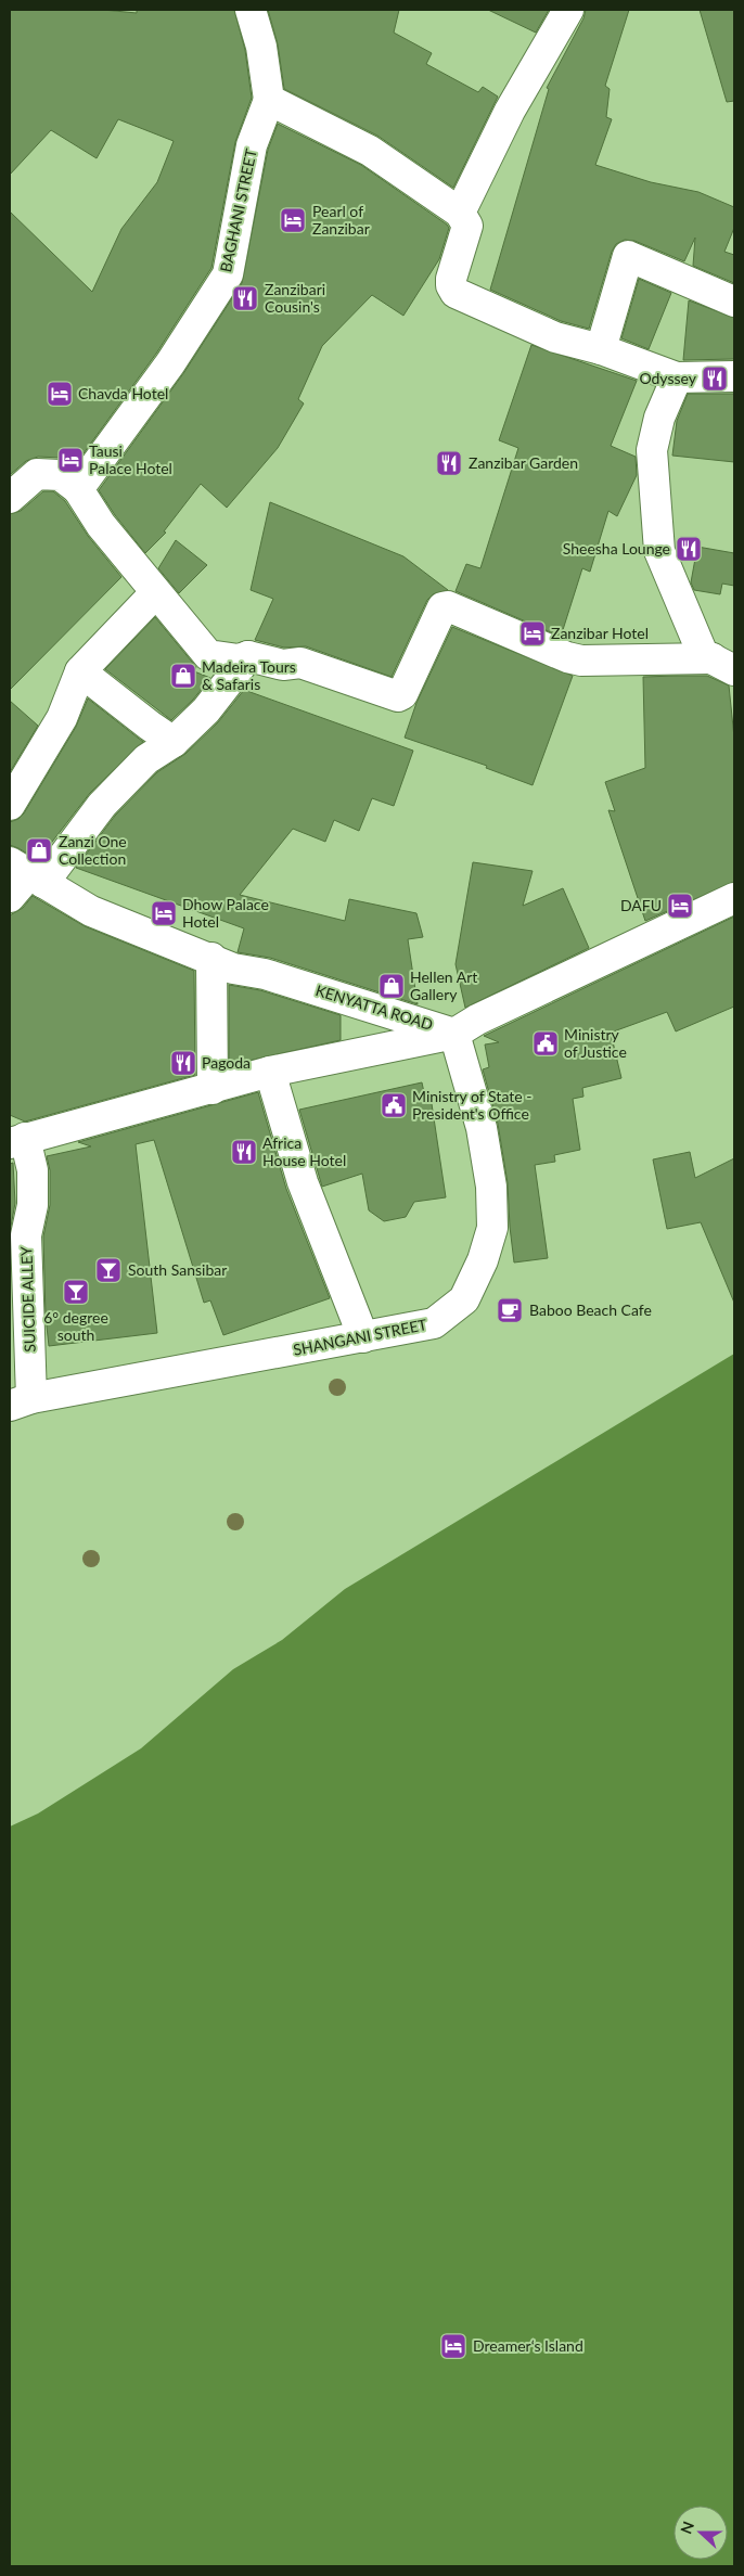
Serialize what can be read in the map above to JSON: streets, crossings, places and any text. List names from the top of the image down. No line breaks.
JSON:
{"streets":{"street":["BAGHANI STREET","KENYATTA ROAD","SUICIDE ALLEY","SHANGANI STREET"]},"crossings":[["KENYATTA ROAD","SHANGANI STREET"],["SUICIDE ALLEY","SHANGANI STREET"]],"places":{"hotel":["Pearl of Zanzibar","Chavda Hotel","Tausi Palace Hotel","Zanzibar Hotel","DAFU","Dhow Palace Hotel","Dreamer‘s Island"],"restaurant":["Zanzibari Cousin's","Odyssey","Zanzibar Garden","Sheesha Lounge","Pagoda","Africa House Hotel"],"shop":["Madeira Tours & Safaris","Zanzi One Collection","Hellen Art Gallery"],"public building":["Ministry of Justice","Ministry of State - President's Office"],"bar":["South Sansibar","6° degree south"],"cafe":["Baboo Beach Cafe"]},"north":"left"}
